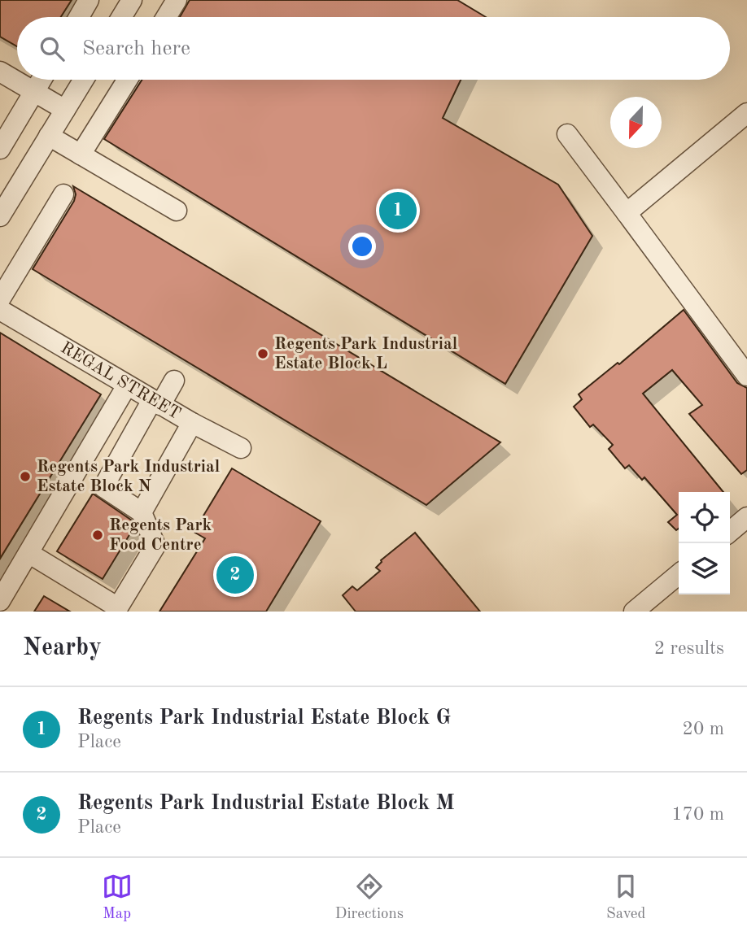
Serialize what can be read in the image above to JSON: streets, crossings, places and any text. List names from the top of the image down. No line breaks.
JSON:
{"streets":{"street":["REGAL STREET"]},"places":["Regents Park Industrial Estate Block L","Regents Park Industrial Estate Block N","Regents Park Food Centre"],"north":"bottom","page":{"search":"Search here","pins":["1","2"],"heading":["Nearby","2 results"],"list":[{"mark":"1","name":"Regents Park Industrial Estate Block G","note":"Place","value":"20 m"},{"mark":"2","name":"Regents Park Industrial Estate Block M","note":"Place","value":"170 m"}],"nav":["Map","Directions","Saved"]}}
